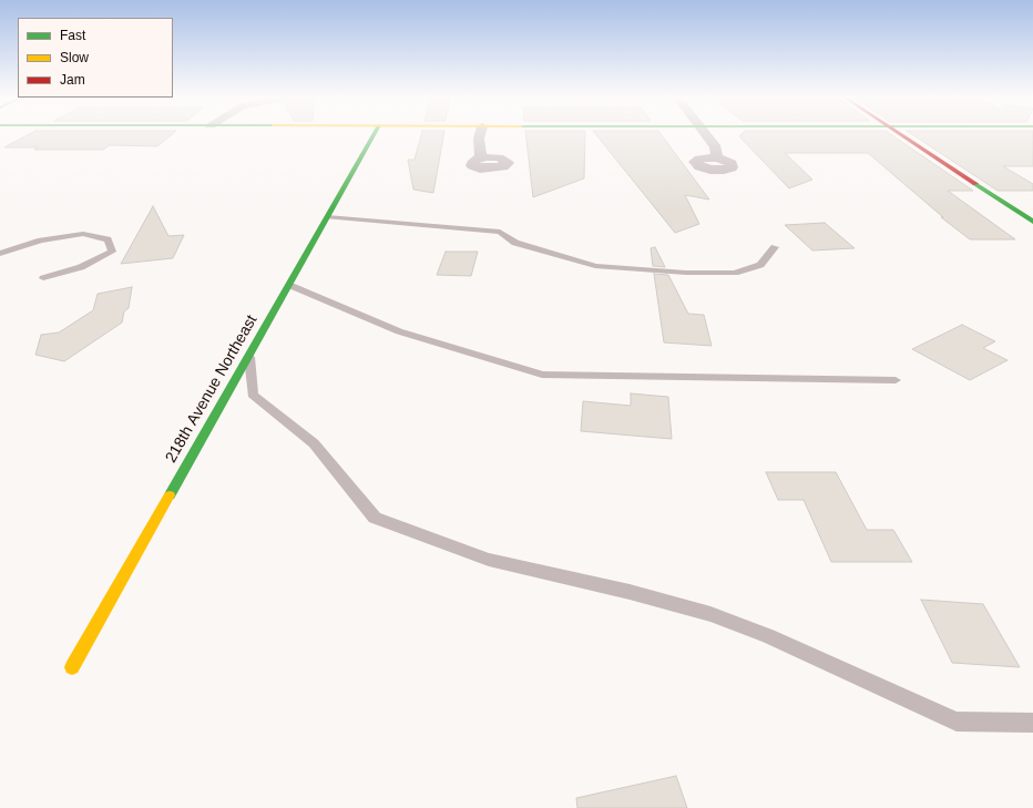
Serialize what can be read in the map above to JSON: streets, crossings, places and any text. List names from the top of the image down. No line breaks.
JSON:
{"streets":{"street":["218th Avenue Northeast"]},"legend":["Fast","Slow","Jam"]}
